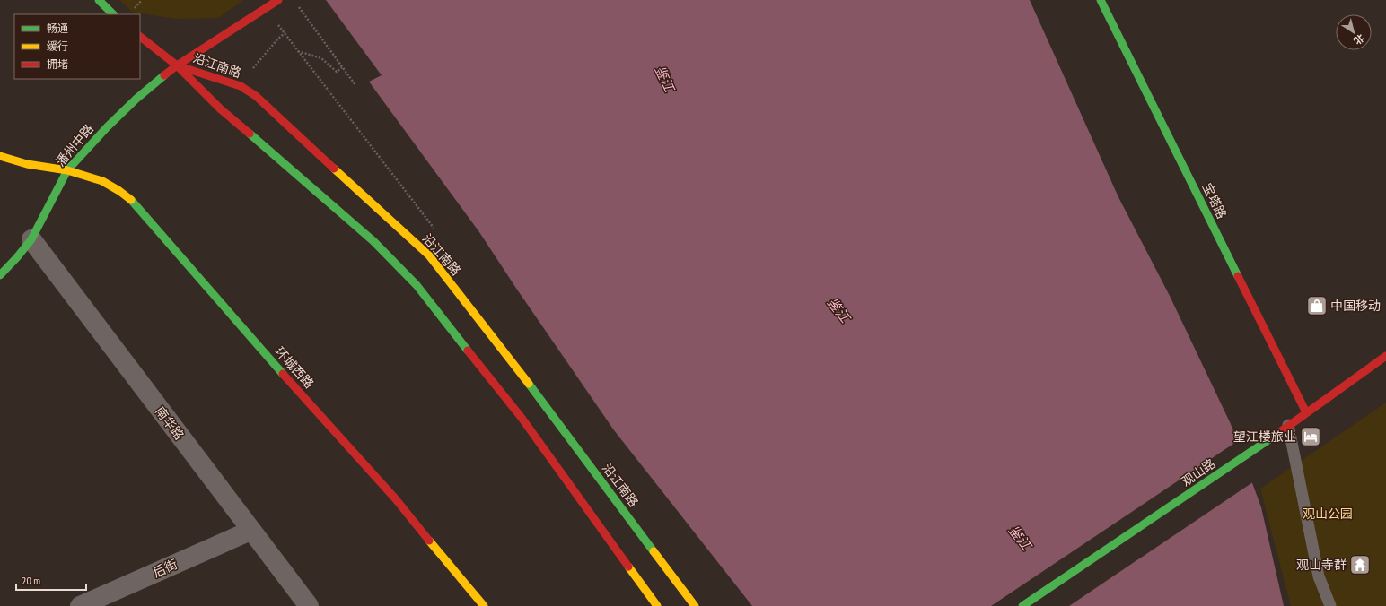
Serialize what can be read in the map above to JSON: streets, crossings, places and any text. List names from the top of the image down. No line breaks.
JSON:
{"streets":{"street":["沿江南路","潘州中路","宝塔路","环城西路","南华路","观山路","后街"]},"crossings":[["沿江南路","潘州中路"],["潘州中路","环城西路"],["潘州中路","南华路"],["宝塔路","观山路"],["南华路","后街"]],"water":["鉴江"],"parks":["观山公园"],"places":{"shop":["中国移动"],"hotel":["望江楼旅业"],"temple":["观山寺群"]},"legend":["畅通","缓行","拥堵"],"scale_bar":"20 m","north":"bottom right"}
